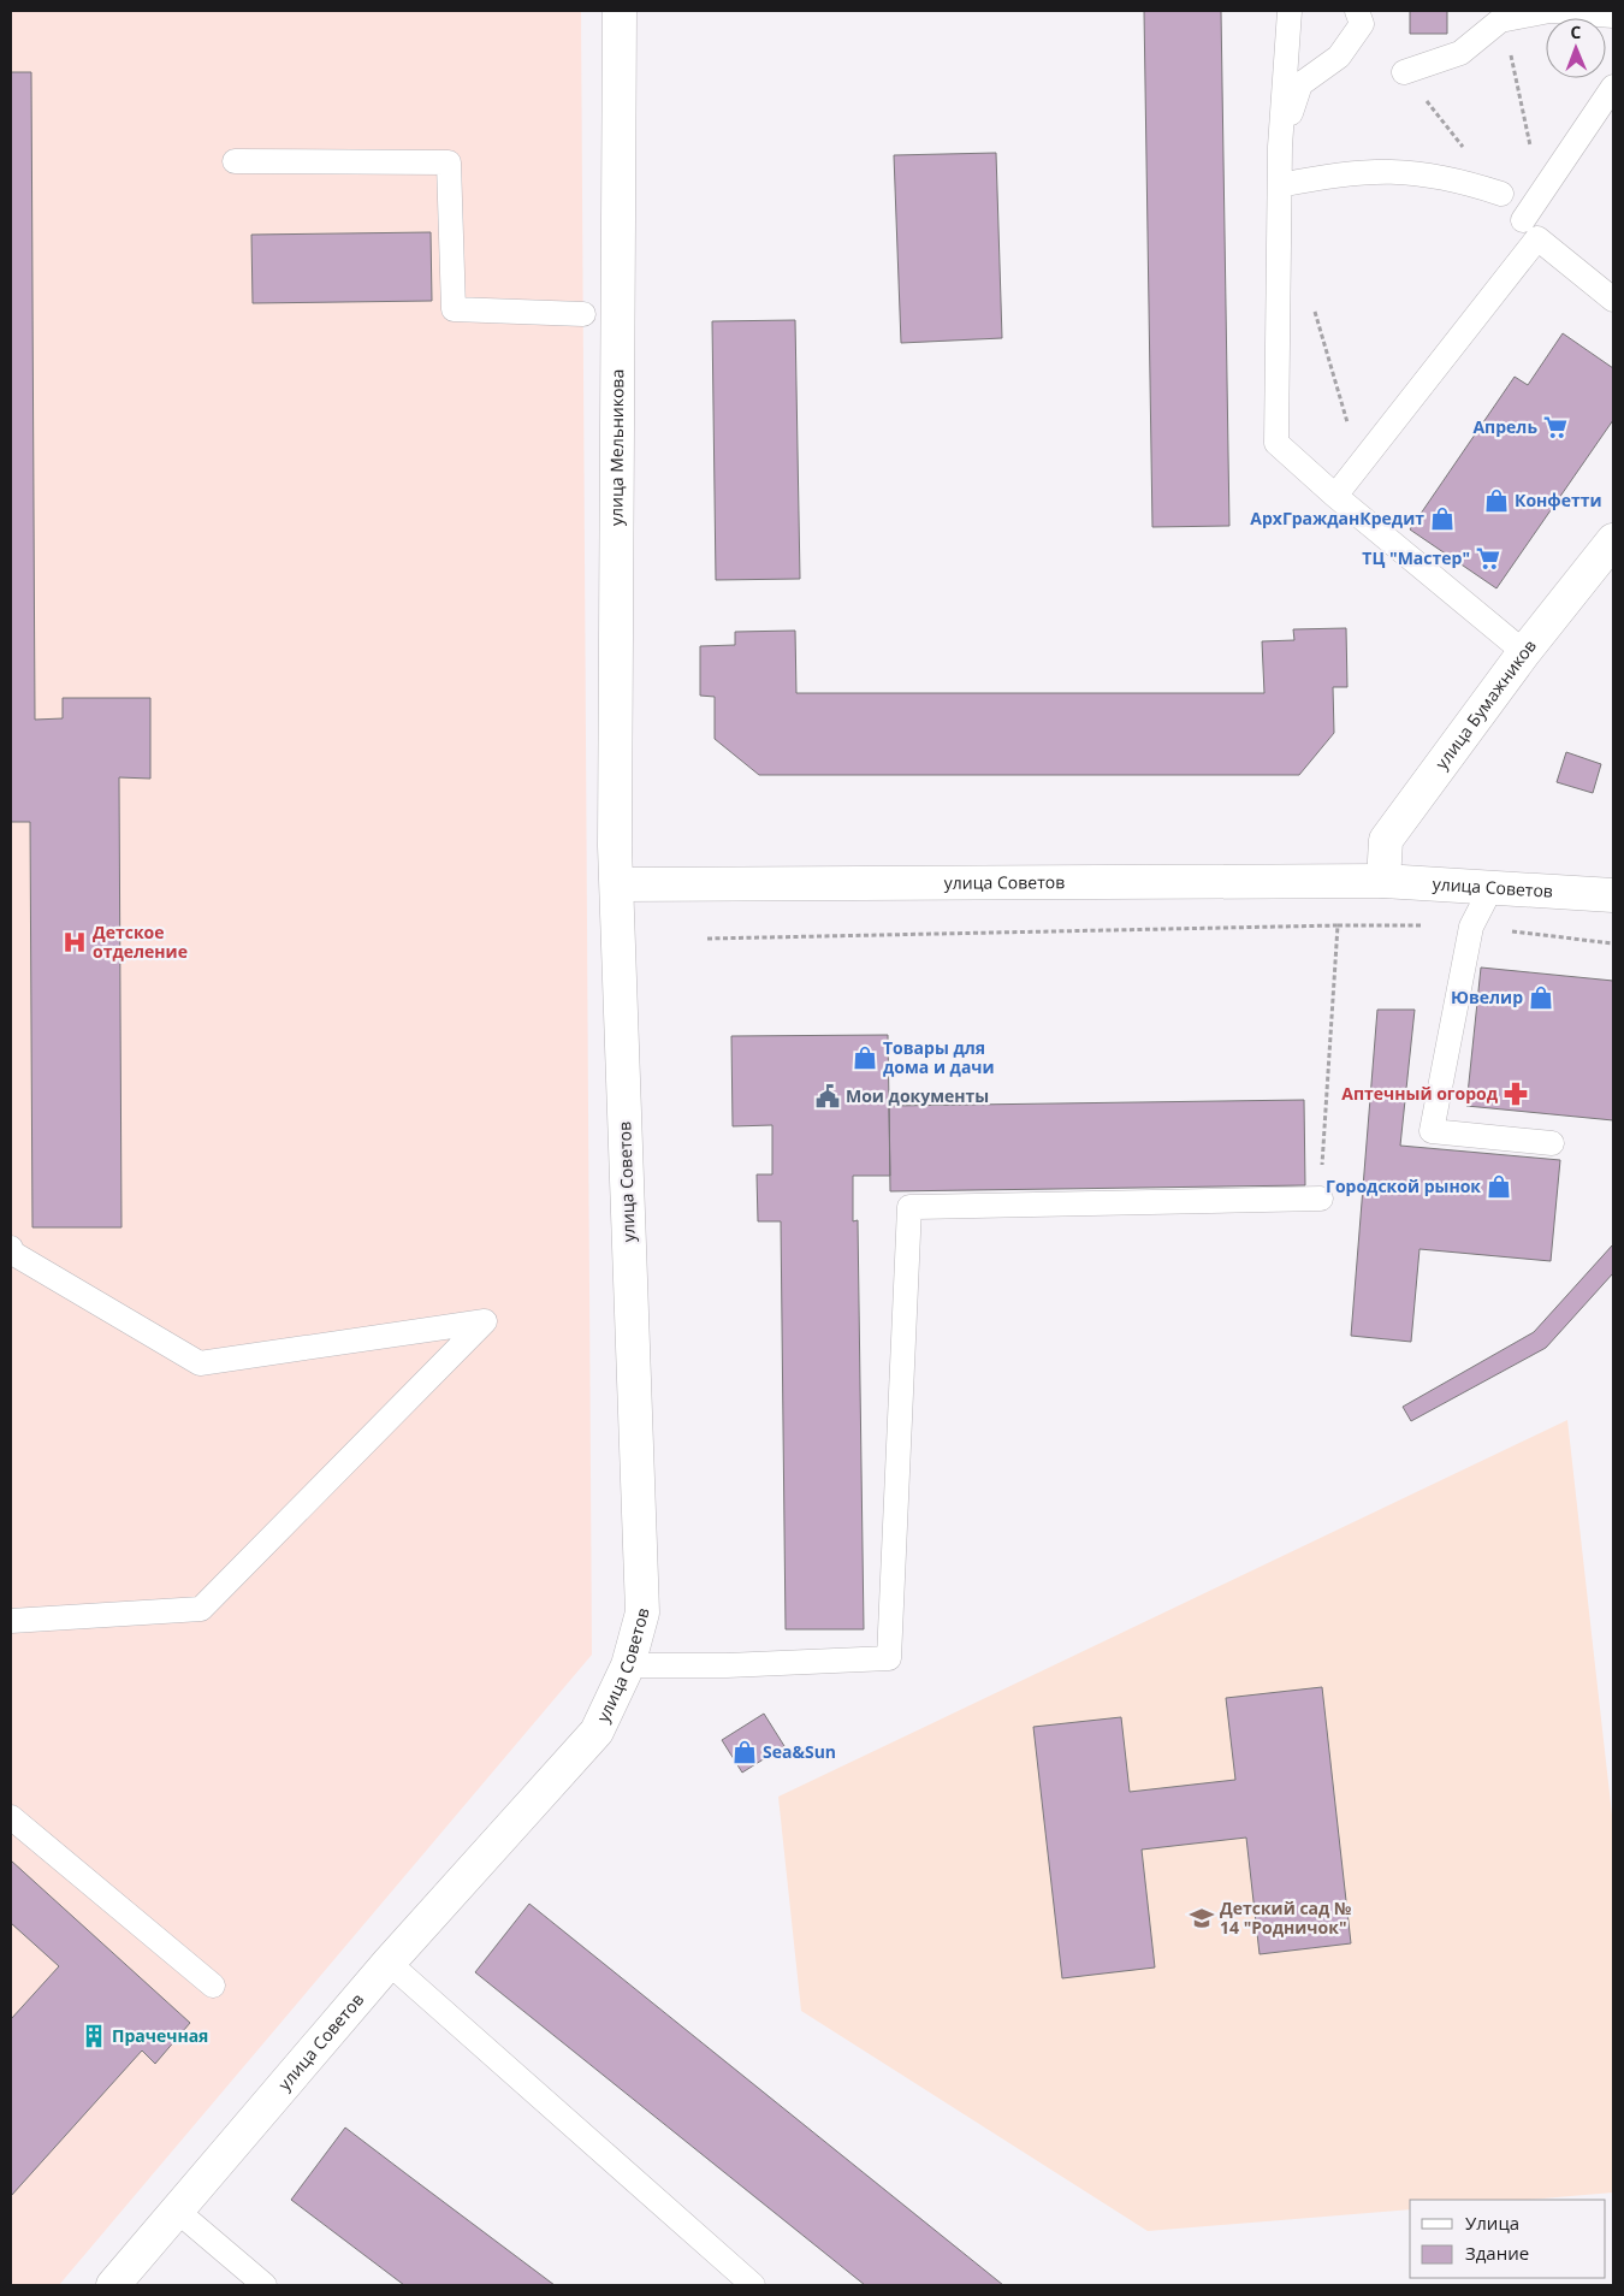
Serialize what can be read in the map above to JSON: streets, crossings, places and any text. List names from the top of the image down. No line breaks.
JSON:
{"streets":{"street":["улица Мельникова","улица Бумажников","улица Советов"]},"crossings":[["улица Мельникова","улица Советов"],["улица Бумажников","улица Советов"]],"places":{"supermarket":["Апрель","ТЦ \"Мастер\""],"shop":["Конфетти","АрхГражданКредит","Ювелир","Товары для дома и дачи","Городской рынок","Sea&Sun"],"hospital":["Детское отделение"],"pharmacy":["Аптечный огород"],"public building":["Мои документы"],"school or university":["Детский сад № 14 \"Родничок\""],"building":["Прачечная"]},"legend":["Улица","Здание"],"north":"top"}
